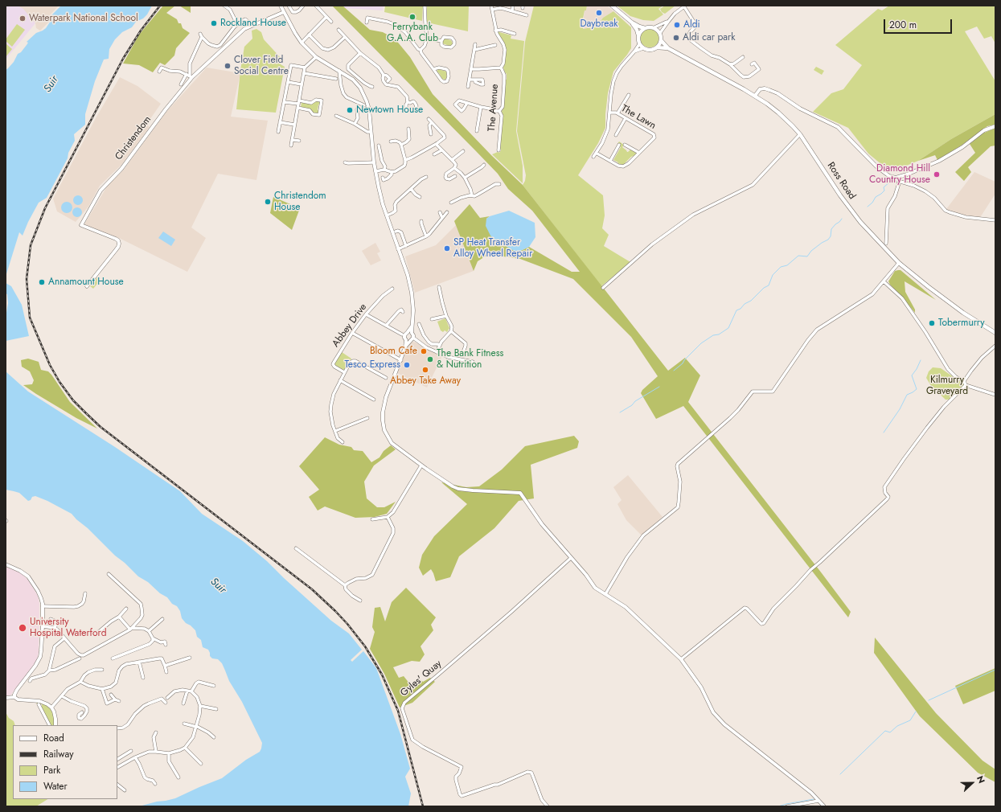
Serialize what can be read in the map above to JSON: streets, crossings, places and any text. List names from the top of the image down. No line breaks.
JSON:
{"streets":{"main road":["Ross Road"],"street":["The Avenue","The Lawn","Christendom","Abbey Drive","Gyles' Quay"]},"water":["Suir"],"parks":["Kilmurry Graveyard"],"places":["Daybreak","Ferrybank G.A.A. Club","Waterpark National School","Rockland House","Aldi","Aldi car park","Clover Field Social Centre","Newtown House","Diamond Hill Country House","Christendom House","SP Heat Transfer Alloy Wheel Repair","Annamount House","Tobermurry","Bloom Cafe","The Bank Fitness & Nutrition","Tesco Express","Abbey Take Away","University Hospital Waterford"],"legend":["Road","Railway","Park","Water"],"scale_bar":"200 m","north":"right"}
